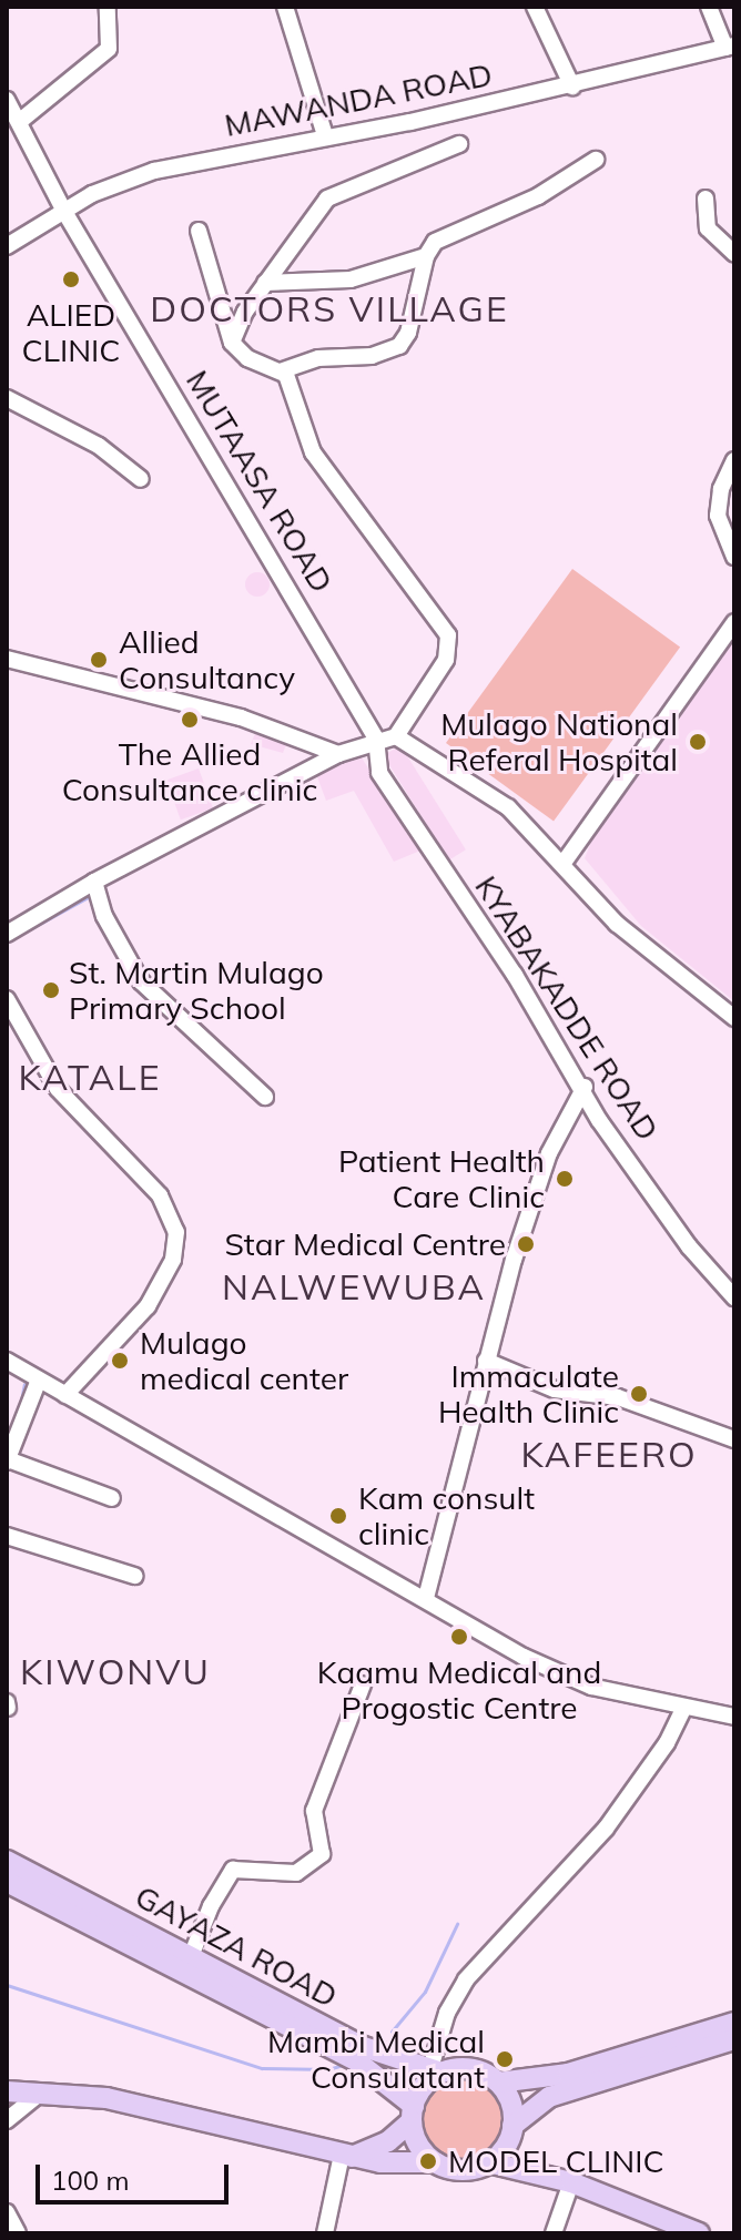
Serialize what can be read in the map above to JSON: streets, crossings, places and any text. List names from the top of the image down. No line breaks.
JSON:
{"streets":{"main road":["GAYAZA ROAD"],"street":["MAWANDA ROAD","MUTAASA ROAD","KYABAKADDE ROAD"]},"crossings":[["MAWANDA ROAD","MUTAASA ROAD"],["MUTAASA ROAD","KYABAKADDE ROAD"]],"districts":["DOCTORS VILLAGE","KATALE","NALWEWUBA","KAFEERO","KIWONVU"],"places":["ALIED CLINIC","Allied Consultancy","The Allied Consultance clinic","Mulago National Referal Hospital","St. Martin Mulago Primary School","Patient Health Care Clinic","Star Medical Centre","Mulago medical center","Immaculate Health Clinic","Kam consult clinic","Kaamu Medical and Progostic Centre","Mambi Medical Consulatant","MODEL CLINIC"],"scale_bar":"100 m"}
